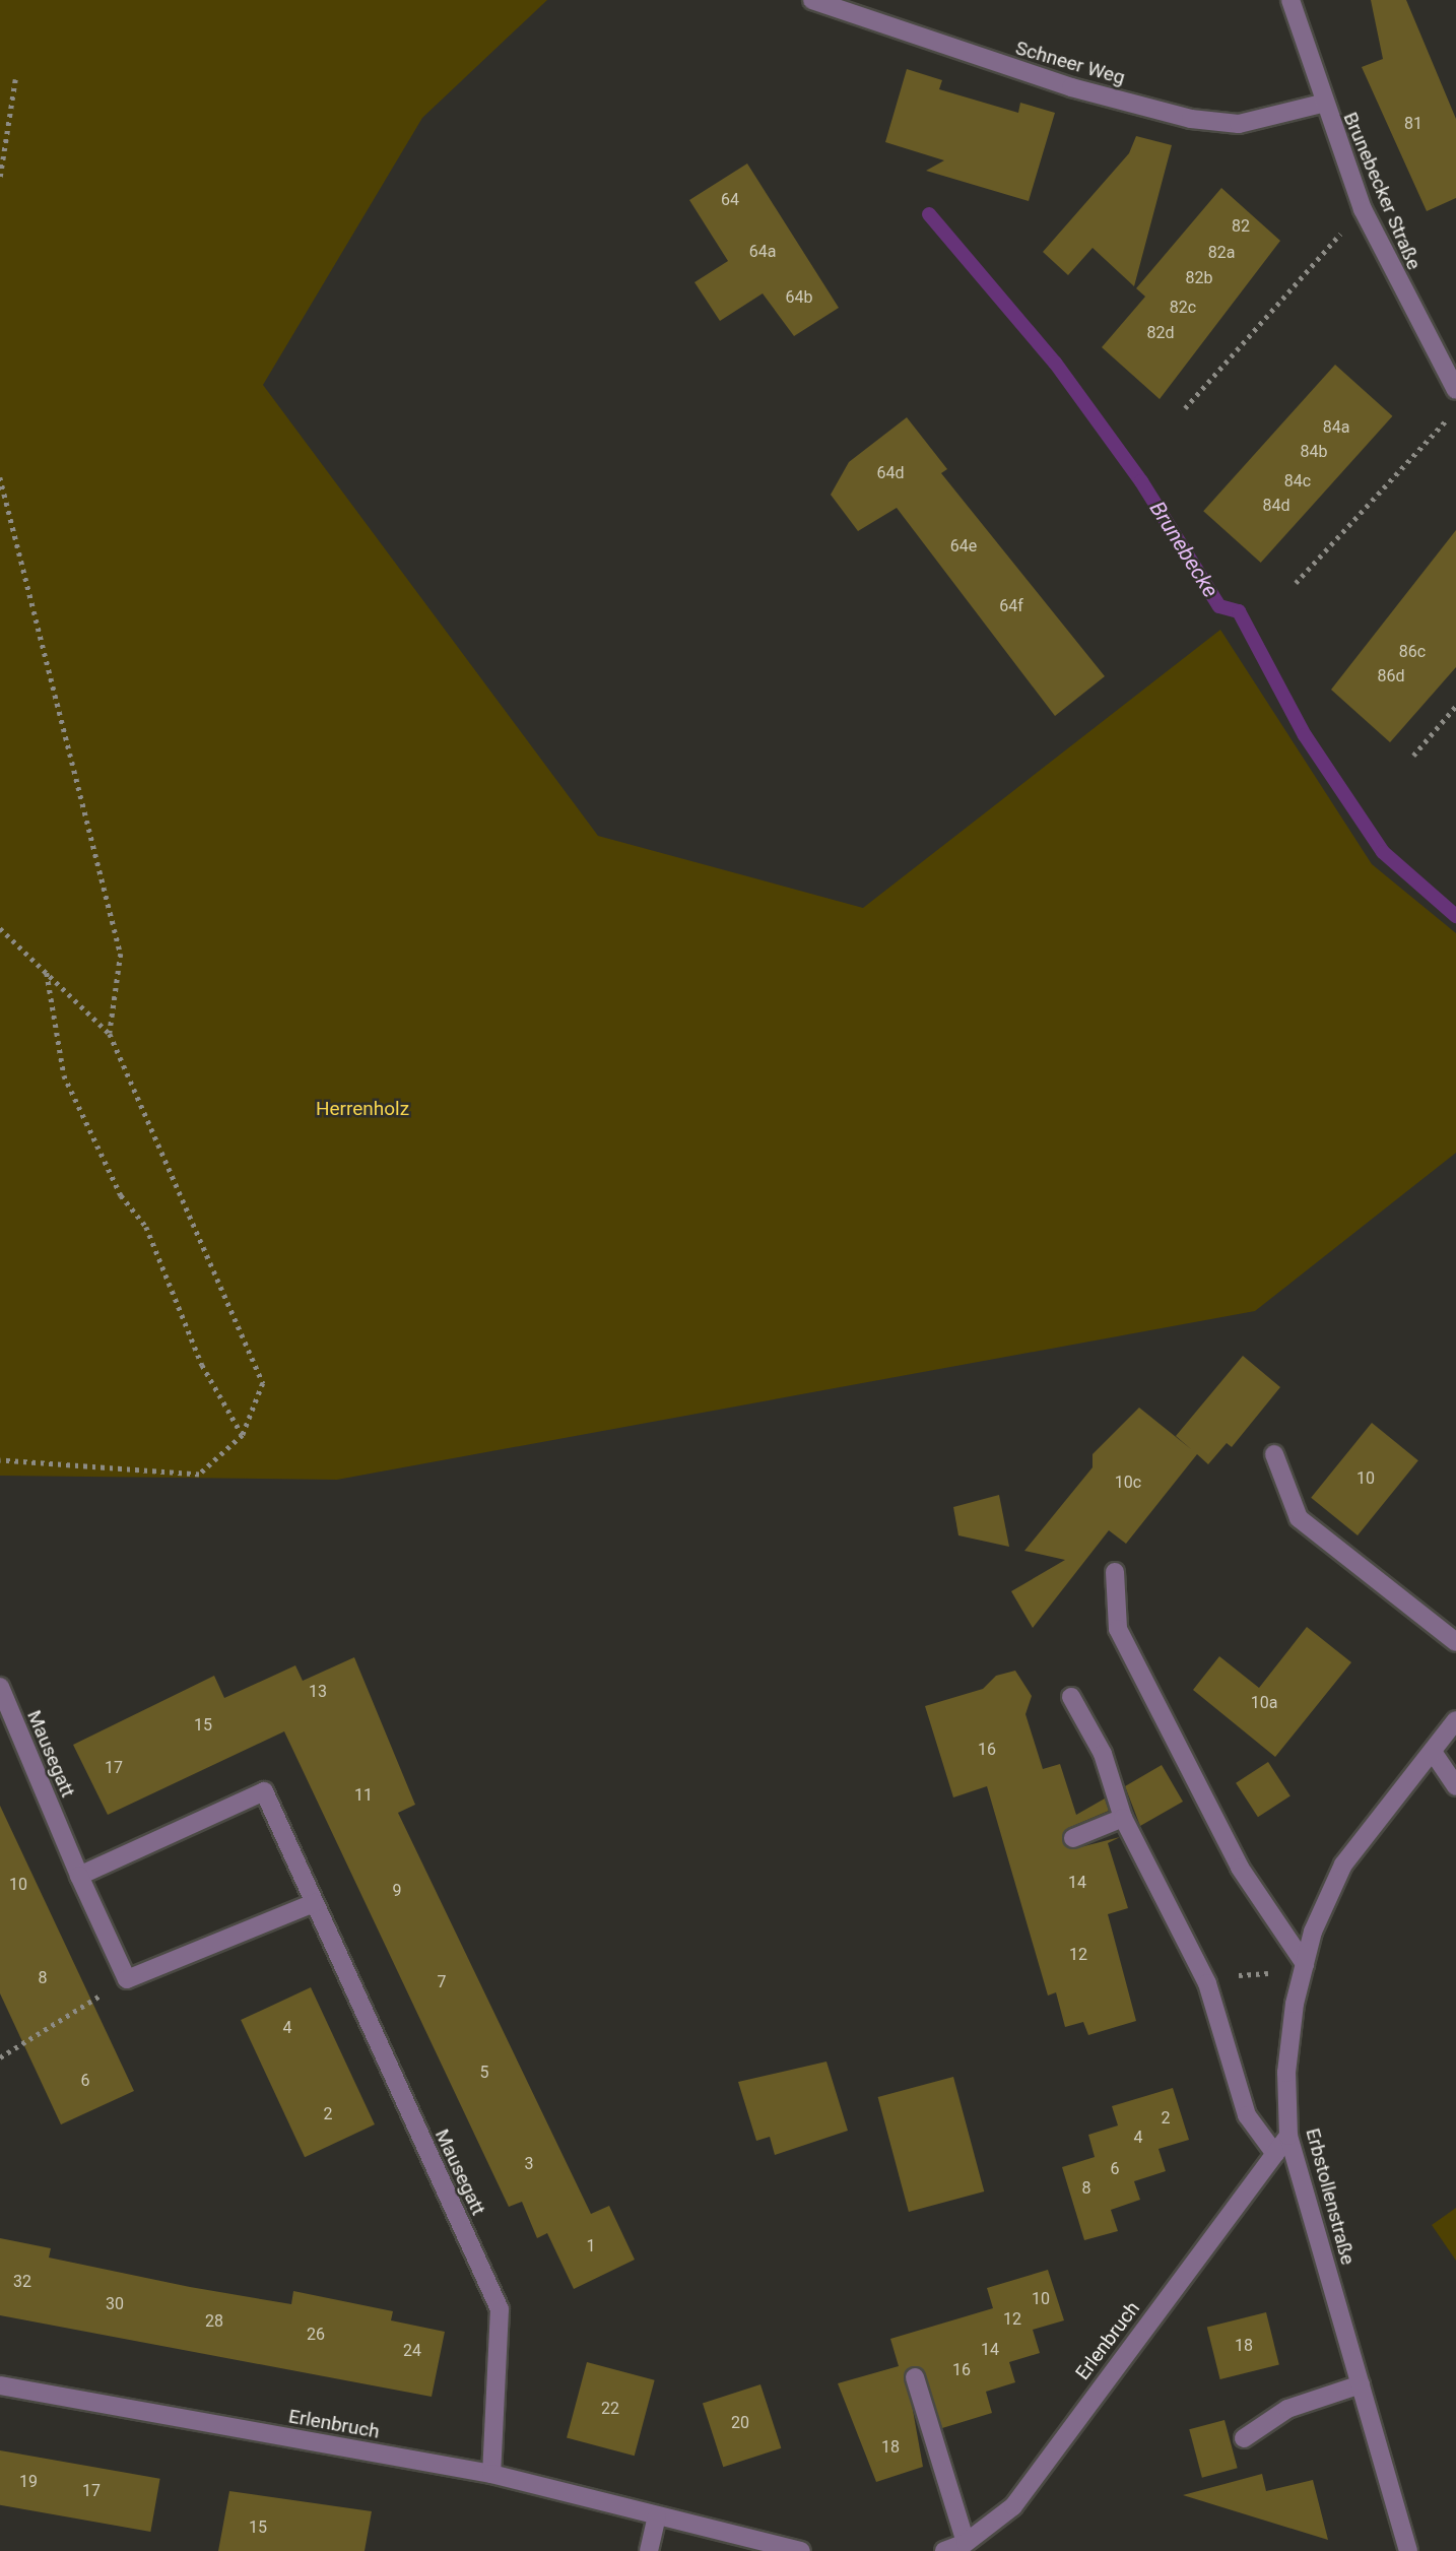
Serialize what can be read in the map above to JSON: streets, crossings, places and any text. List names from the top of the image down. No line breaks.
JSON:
{"streets":{"street":["Schneer Weg","Brunebecker Straße","Mausegatt","Erbstollenstraße","Erlenbruch"]},"crossings":[["Schneer Weg","Brunebecker Straße"],["Mausegatt","Erlenbruch"],["Erbstollenstraße","Erlenbruch"]],"water":["Brunebecke"],"parks":["Herrenholz"],"house_numbers":["81","64","82","64a","82a","82b","64b","82c","82d","84a","84b","64d","84c","84d","64e","64f","86c","86d","10","10c","13","10a","15","16","17","11","14","10","9","12","8","7","4","5","6","2","2","4","3","6","8","1","32","10","30","12","28","26","18","14","24","16","22","20","18","19","17","15"]}
